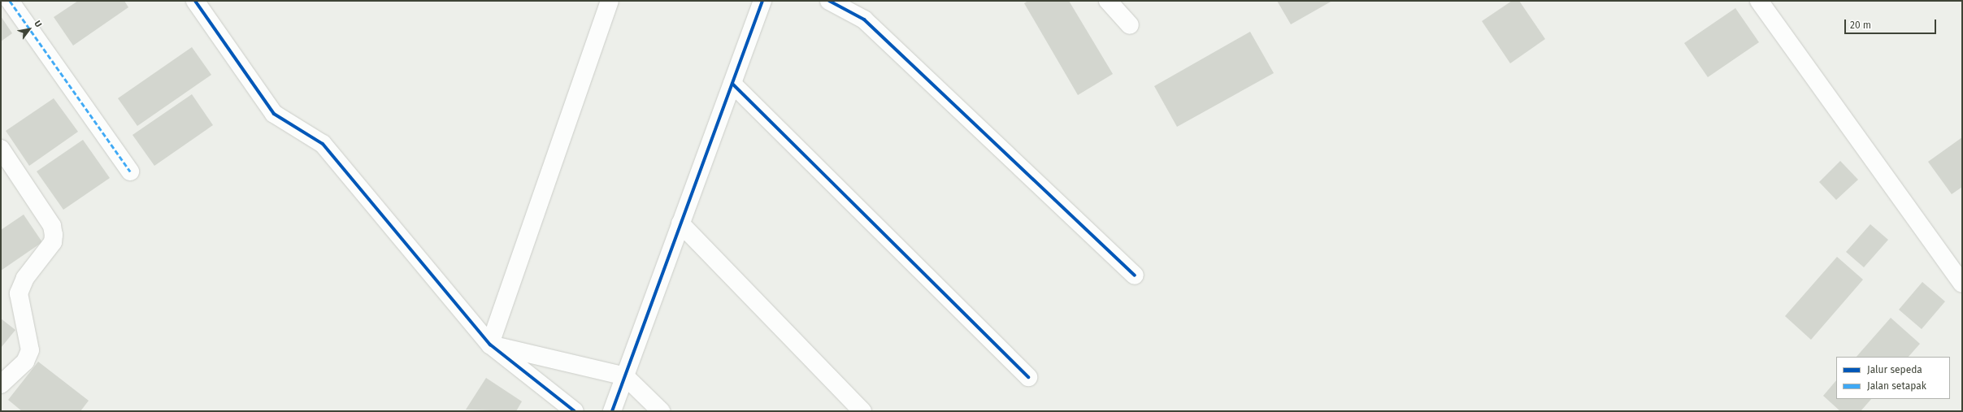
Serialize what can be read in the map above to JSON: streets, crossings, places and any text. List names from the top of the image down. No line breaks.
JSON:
{"legend":["Jalur sepeda","Jalan setapak"],"scale_bar":"20 m","north":"top right"}
